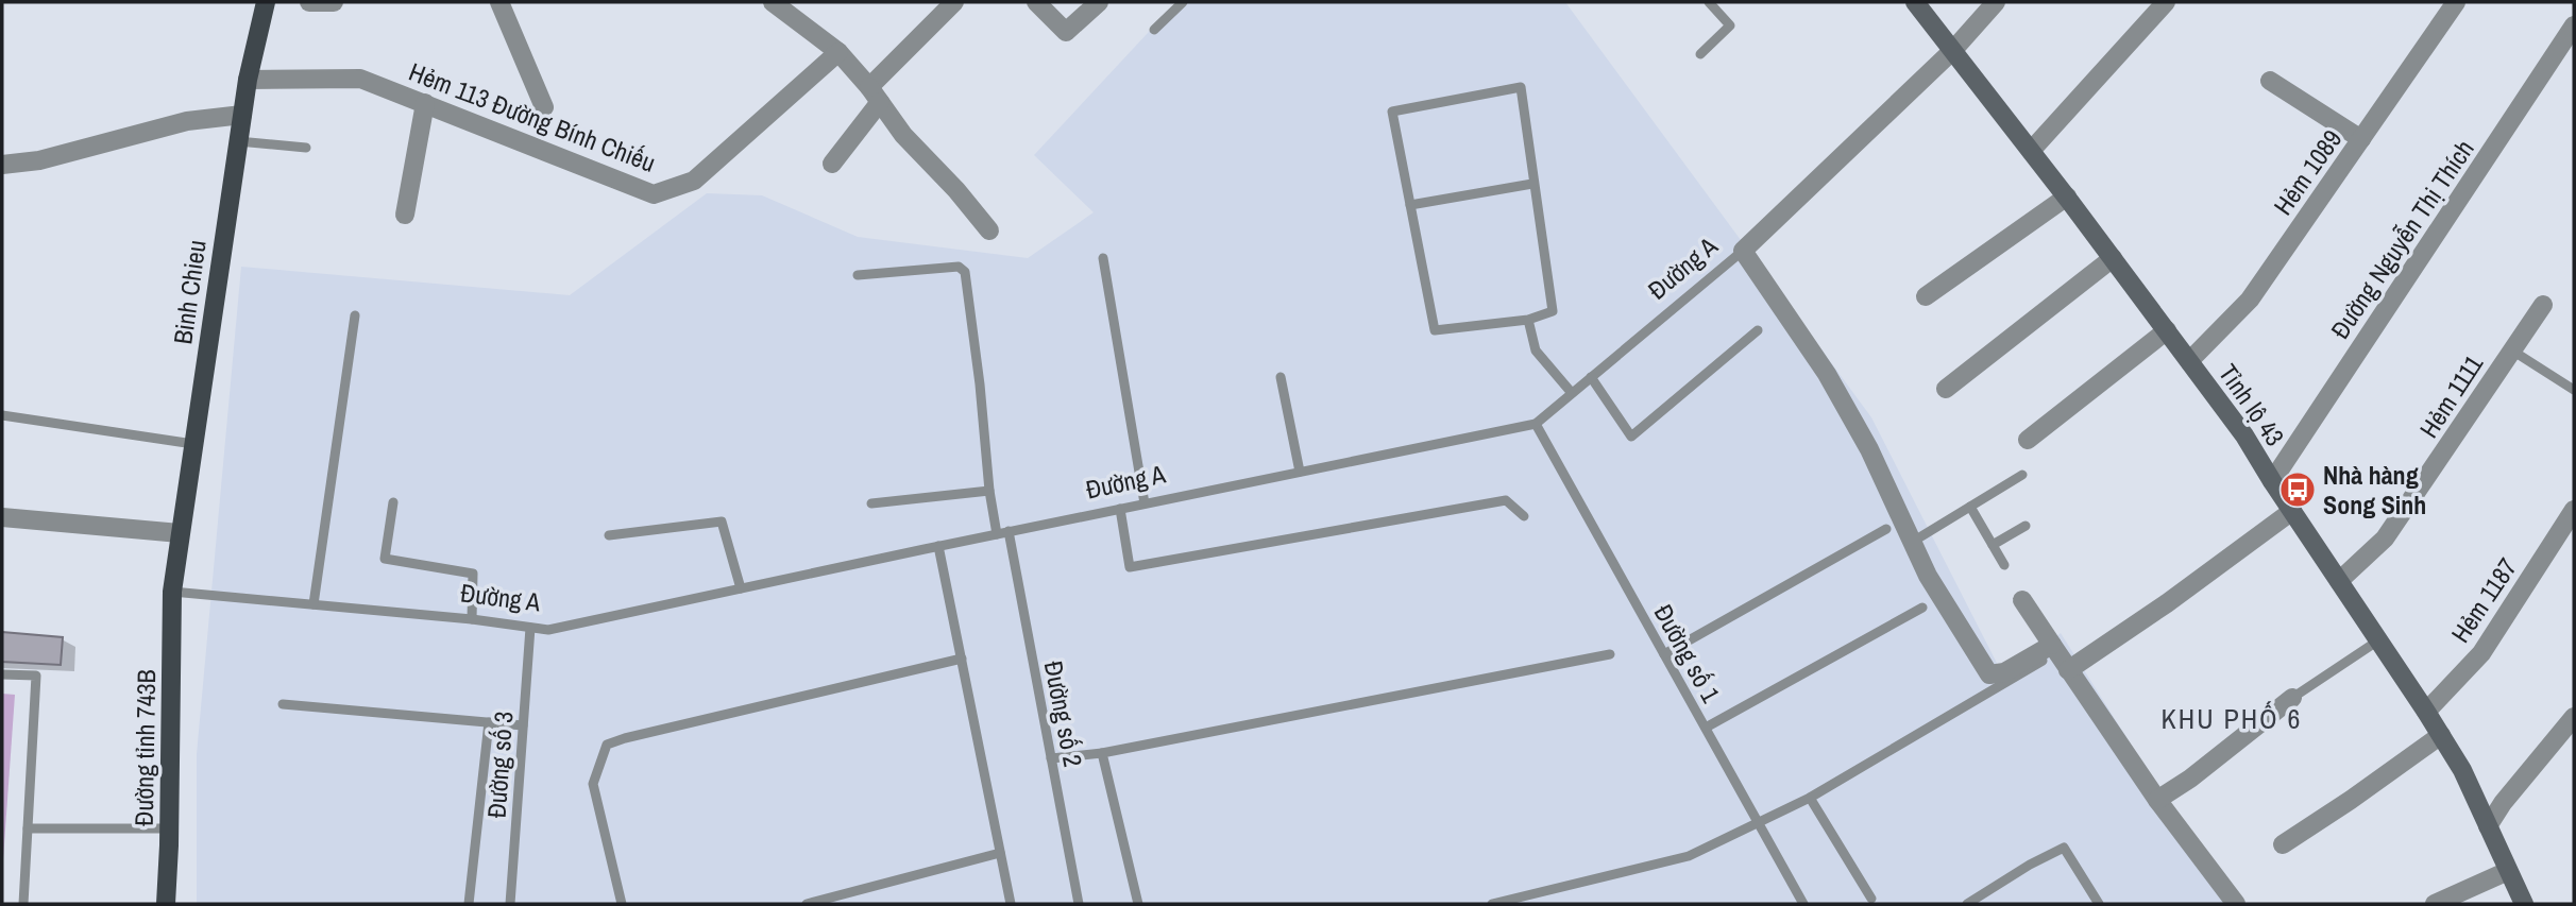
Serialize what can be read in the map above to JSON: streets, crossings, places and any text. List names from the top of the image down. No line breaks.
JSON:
{"streets":{"main road":["Binh Chieu","Tỉnh lộ 43","Đường tỉnh 743B"],"street":["Hẻm 113 Đường Bính Chiếu","Hẻm 1089","Đường Nguyễn Thị Thích","Đường A","Hẻm 1111","Hẻm 1187"],"lane":["Đường số 1","Đường số 2","Đường số 3"]},"crossings":[["Hẻm 113 Đường Bính Chiếu","Binh Chieu"],["Hẻm 1089","Tỉnh lộ 43"],["Đường Nguyễn Thị Thích","Tỉnh lộ 43"],["Đường A","Binh Chieu"],["Đường A","Tỉnh lộ 43"],["Đường A","Đường số 1"],["Đường A","Đường số 2"],["Đường A","Đường tỉnh 743B"],["Đường A","Đường số 3"],["Binh Chieu","Đường tỉnh 743B"],["Hẻm 1111","Tỉnh lộ 43"],["Tỉnh lộ 43","Hẻm 1187"]],"districts":["KHU PHỐ 6"],"places":{"bus stop":["Nhà hàng Song Sinh"]}}
